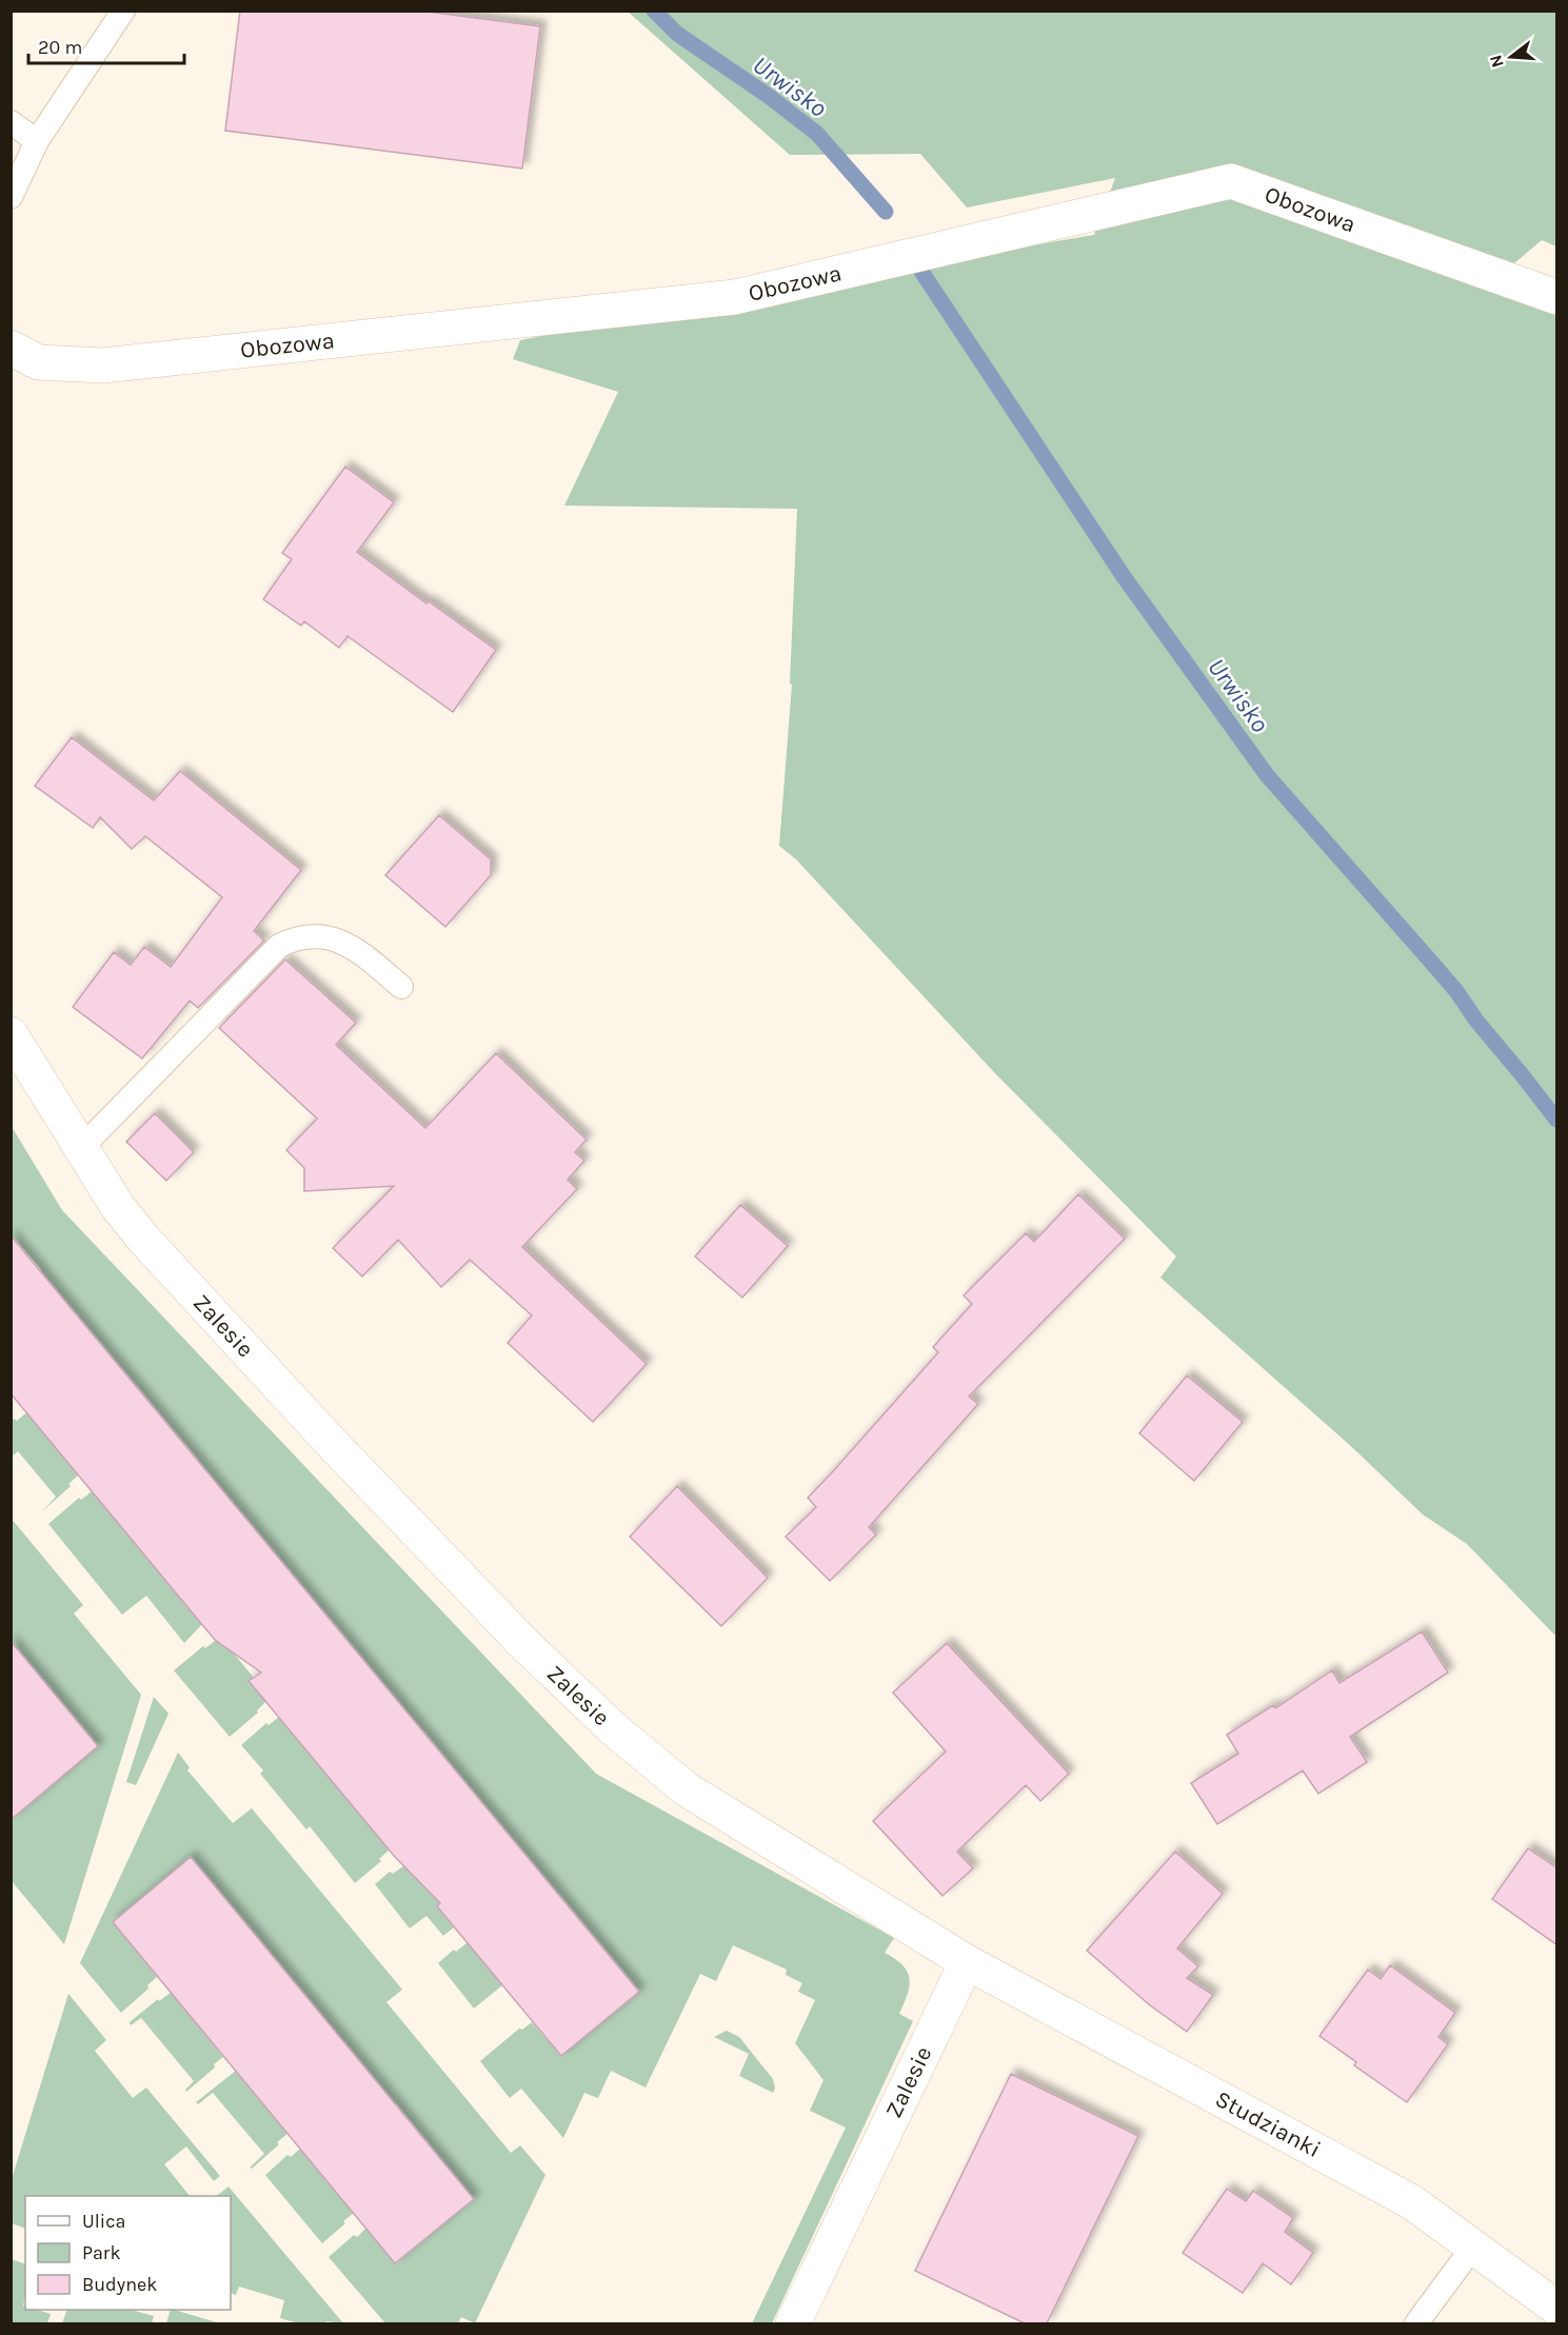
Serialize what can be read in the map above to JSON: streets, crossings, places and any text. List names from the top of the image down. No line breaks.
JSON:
{"streets":{"street":["Obozowa","Zalesie","Studzianki"]},"crossings":[["Zalesie","Studzianki"]],"water":["Urwisko"],"legend":["Ulica","Park","Budynek"],"scale_bar":"20 m","north":"left"}
